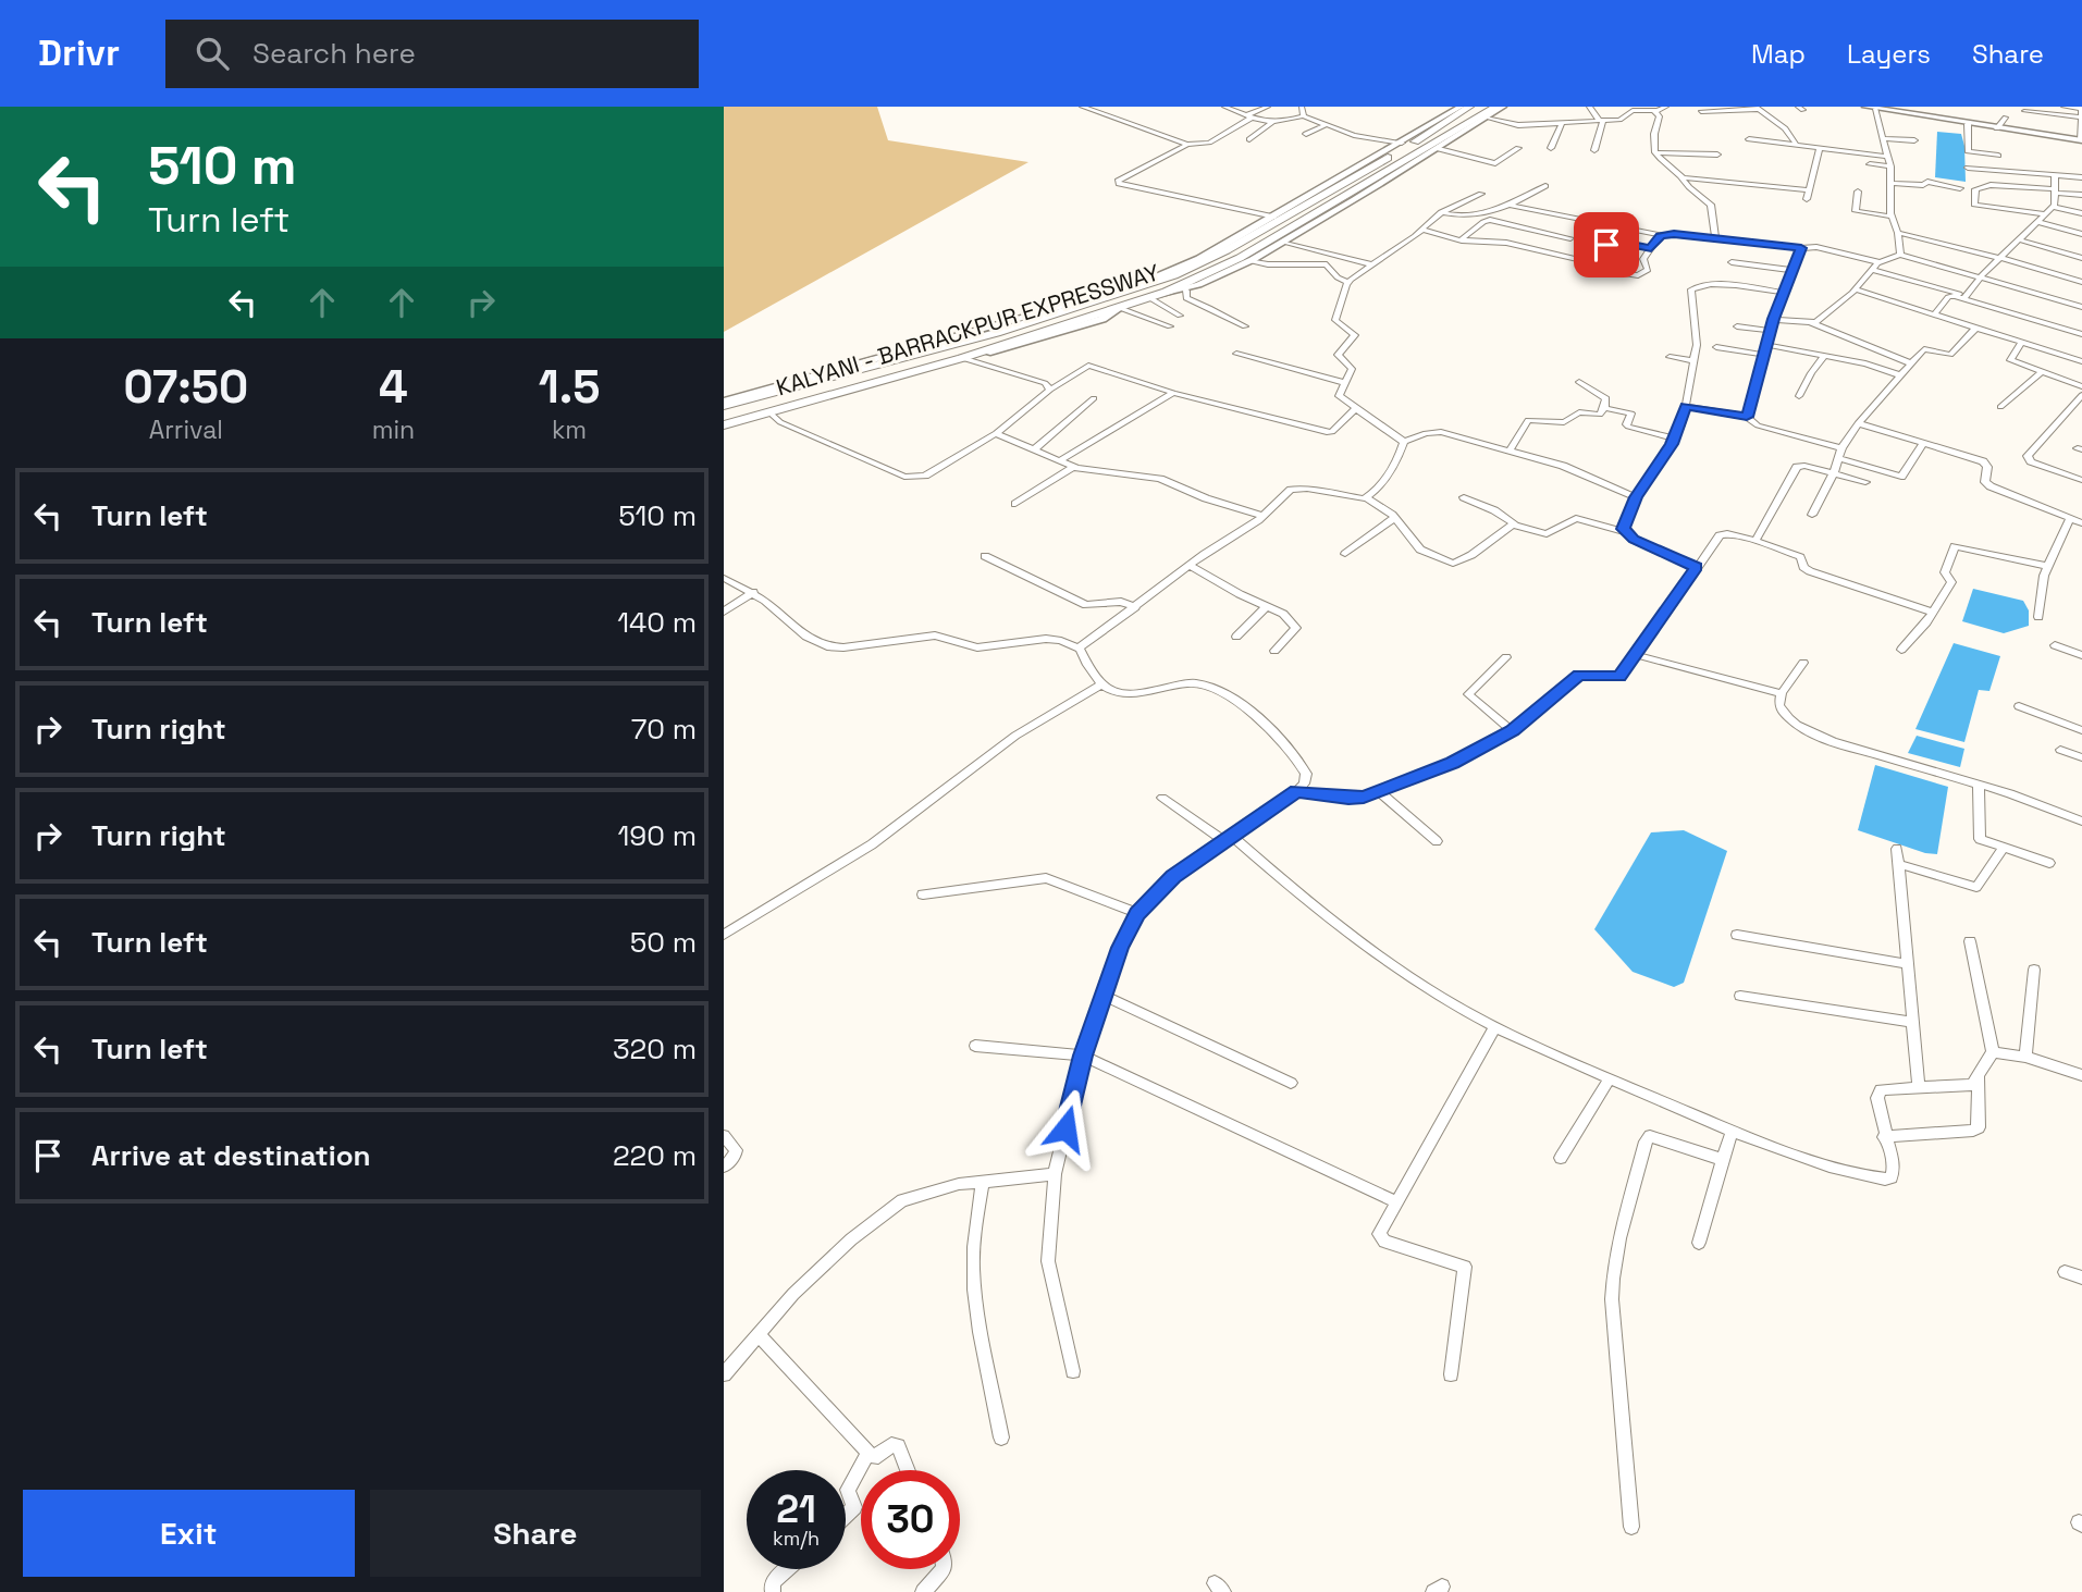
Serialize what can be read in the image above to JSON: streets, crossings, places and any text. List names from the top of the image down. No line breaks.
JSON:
{"streets":{"highway":["KALYANI - BARRACKPUR EXPRESSWAY"]},"page":{"header":"Drivr","search":"Search here","nav":["Map","Layers","Share"],"turn":["510 m","Turn left"],"eta":["07:50","Arrival","4","min","1.5","km"],"list":[{"name":"Turn left","value":"510 m"},{"name":"Turn left","value":"140 m"},{"name":"Turn right","value":"70 m"},{"name":"Turn right","value":"190 m"},{"name":"Turn left","value":"50 m"},{"name":"Turn left","value":"320 m"},{"name":"Arrive at destination","value":"220 m"}],"speed":"21 km/h","limit":"30","buttons":["Exit","Share"]}}
